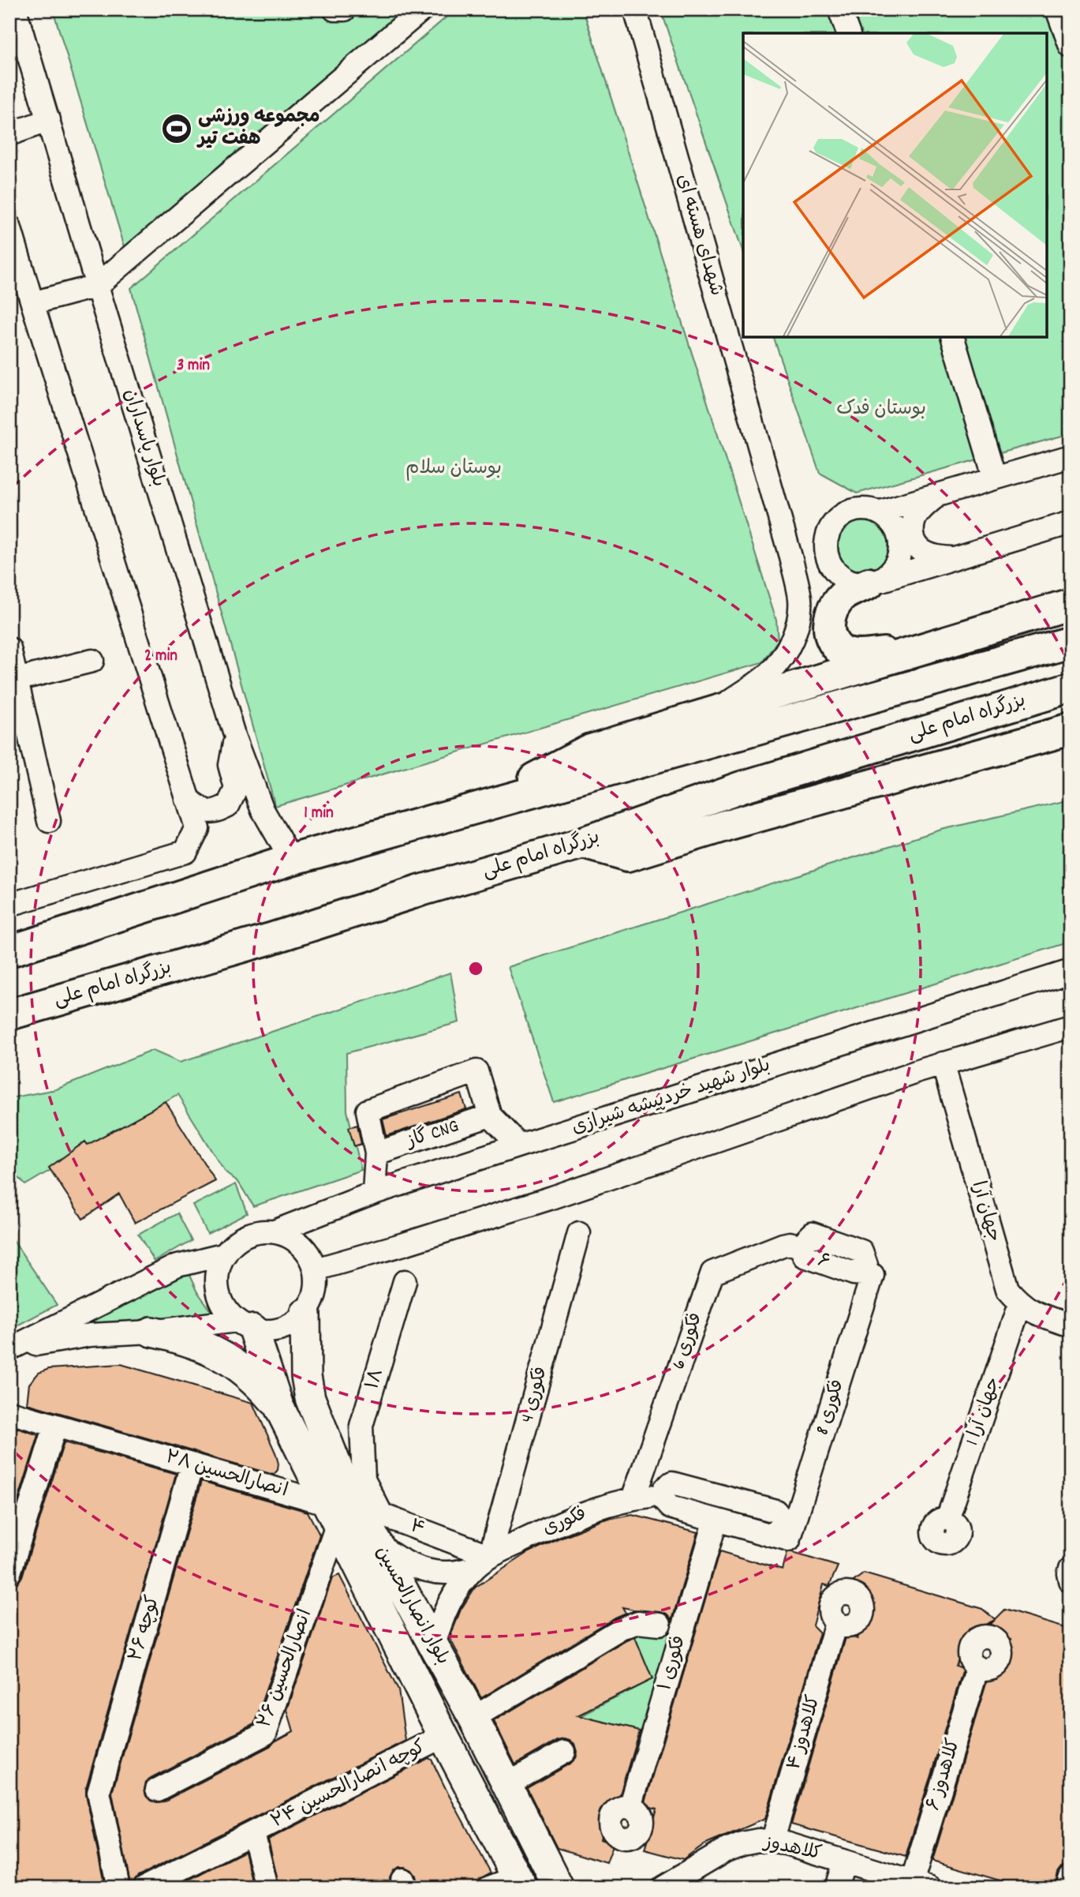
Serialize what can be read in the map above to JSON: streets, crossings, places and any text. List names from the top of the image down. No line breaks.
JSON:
{"streets":{"highway":["بزرگراه امام علی"],"main road":["بلوار انصارالحسین"],"street":["شهدای هسته ای","بلوار پاسداران","بلوار شهید خردپیشه شیرازی","گاز CNG","جهان آرا","۶","فکوری 6","۱۸","فکوری 4","فکوری 8","جهان آرا 1","انصارالحسین ۲۸","فکوری","۴","کوچه ۲۶","فکوری ۱","انصارالحسین ۲۶","کلاهدوز ۴","کلاهدوز ۶","کوچه انصارالحسین ۲۴","کلاهدوز"]},"crossings":[["بلوار شهید خردپیشه شیرازی","بلوار انصارالحسین"],["جهان آرا","جهان آرا 1"],["۶","فکوری 6"],["۶","فکوری 8"],["فکوری 6","فکوری"],["۱۸","۴"],["فکوری 4","فکوری"],["فکوری 4","۴"],["فکوری 8","فکوری"],["انصارالحسین ۲۸","بلوار انصارالحسین"],["انصارالحسین ۲۸","کوچه ۲۶"],["انصارالحسین ۲۸","انصارالحسین ۲۶"],["فکوری","۴"],["فکوری","بلوار انصارالحسین"],["بلوار انصارالحسین","انصارالحسین ۲۶"],["بلوار انصارالحسین","کوچه انصارالحسین ۲۴"],["کلاهدوز ۴","کلاهدوز"],["کلاهدوز ۶","کلاهدوز"]],"parks":["بوستان فدک","بوستان سلام"],"places":{"sports":["مجموعه ورزشی هفت تیر"]},"rings":["3 min","2 min","1 min"]}
